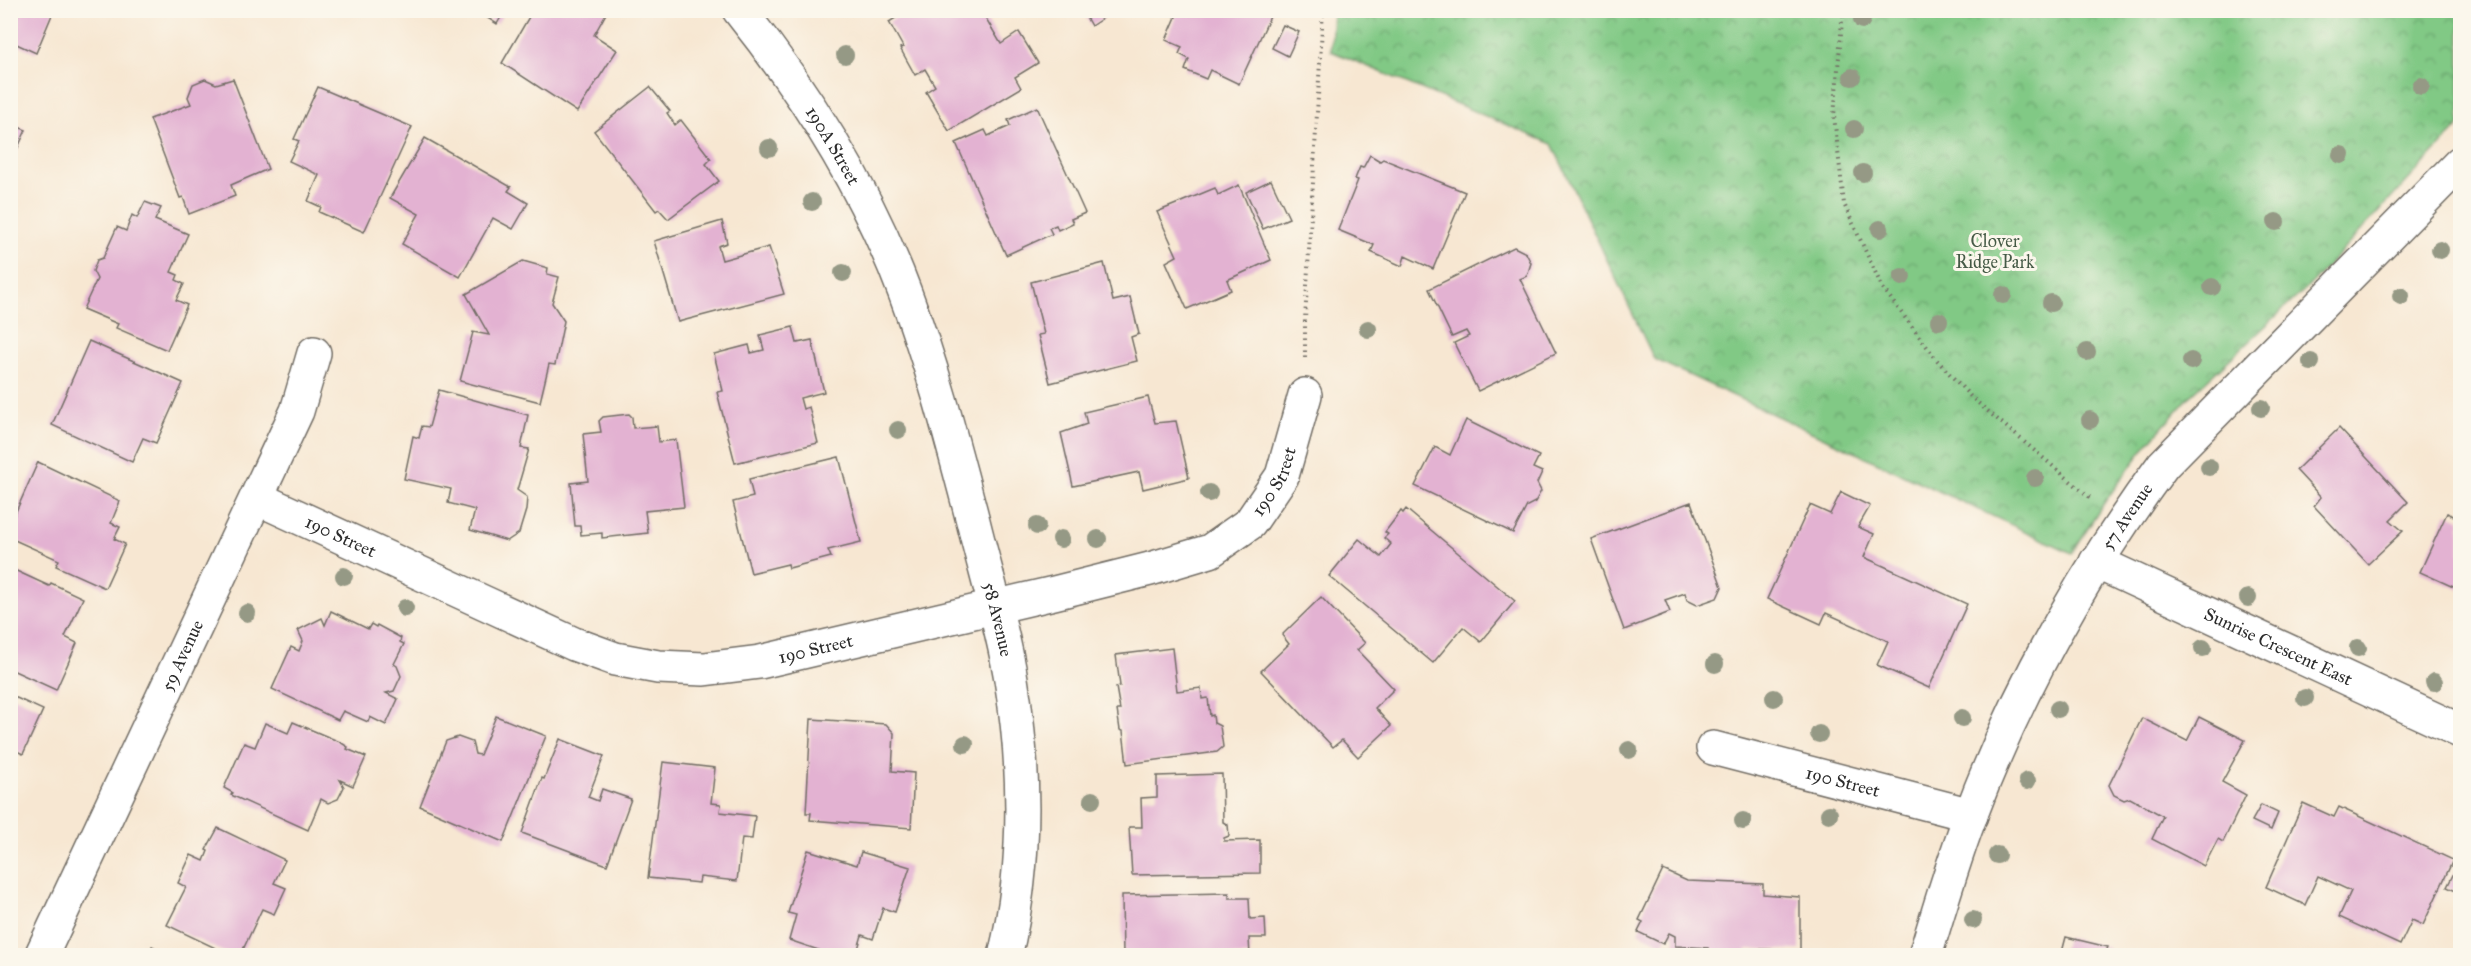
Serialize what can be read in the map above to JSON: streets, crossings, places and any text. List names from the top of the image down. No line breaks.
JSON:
{"streets":{"street":["190A Street","190 Street","57 Avenue","58 Avenue","Sunrise Crescent East","59 Avenue"]},"crossings":[["190A Street","58 Avenue"],["190 Street","57 Avenue"],["190 Street","58 Avenue"],["190 Street","59 Avenue"],["57 Avenue","Sunrise Crescent East"]],"parks":["Clover Ridge Park"]}
